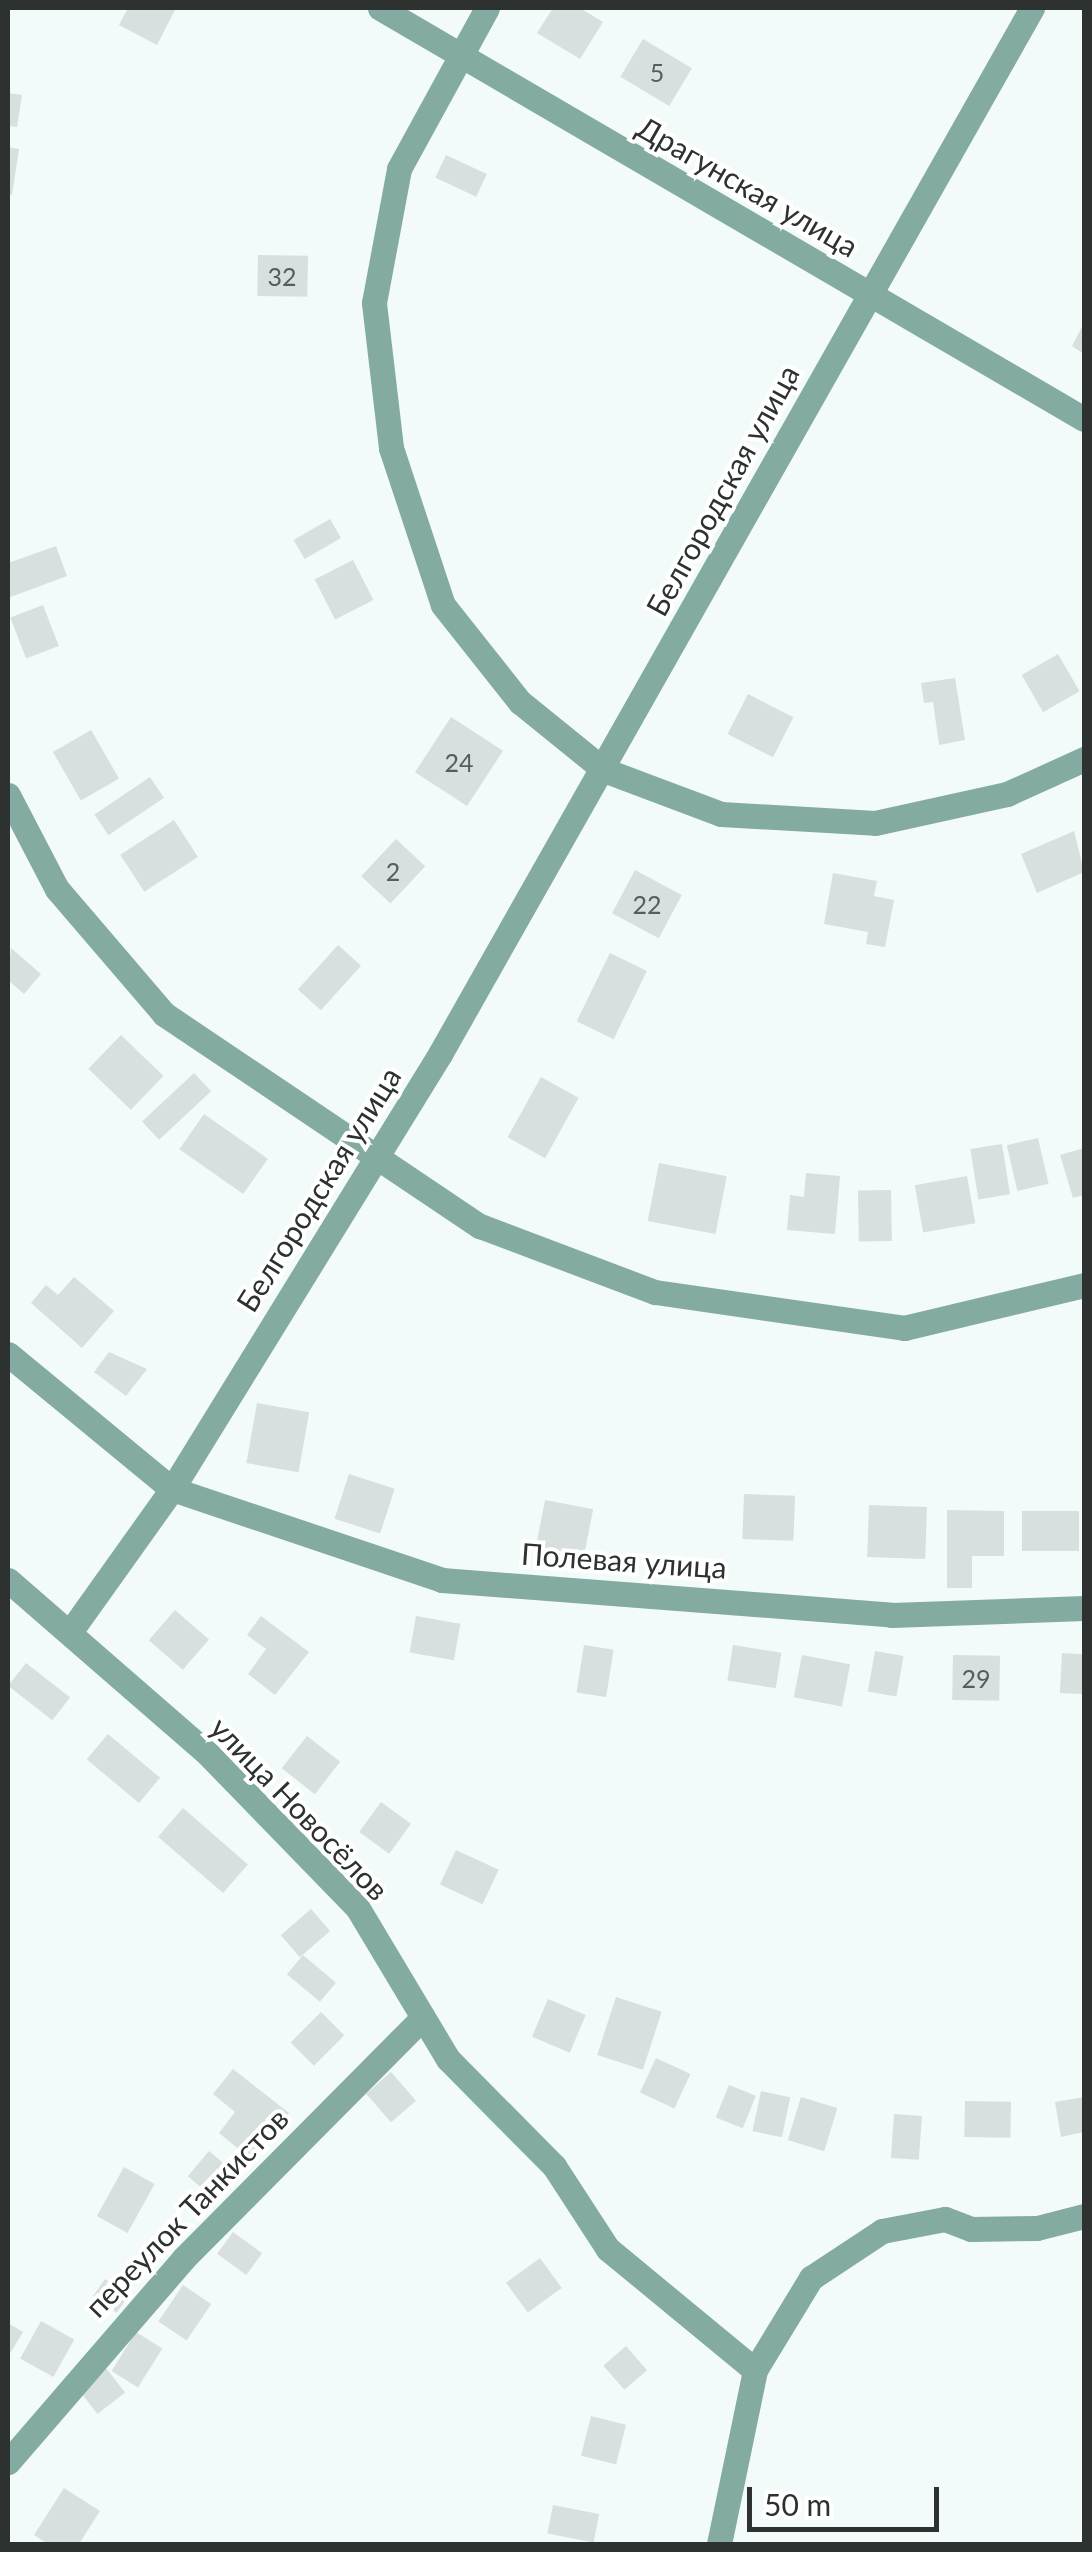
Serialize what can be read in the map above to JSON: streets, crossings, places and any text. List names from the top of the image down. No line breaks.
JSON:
{"streets":{"street":["Драгунская улица","Белгородская улица","Полевая улица","улица Новосёлов","переулок Танкистов"]},"crossings":[["Драгунская улица","Белгородская улица"],["Белгородская улица","Полевая улица"],["Белгородская улица","улица Новосёлов"],["улица Новосёлов","переулок Танкистов"]],"house_numbers":["5","32","24","2","22","29"],"scale_bar":"50 m"}
